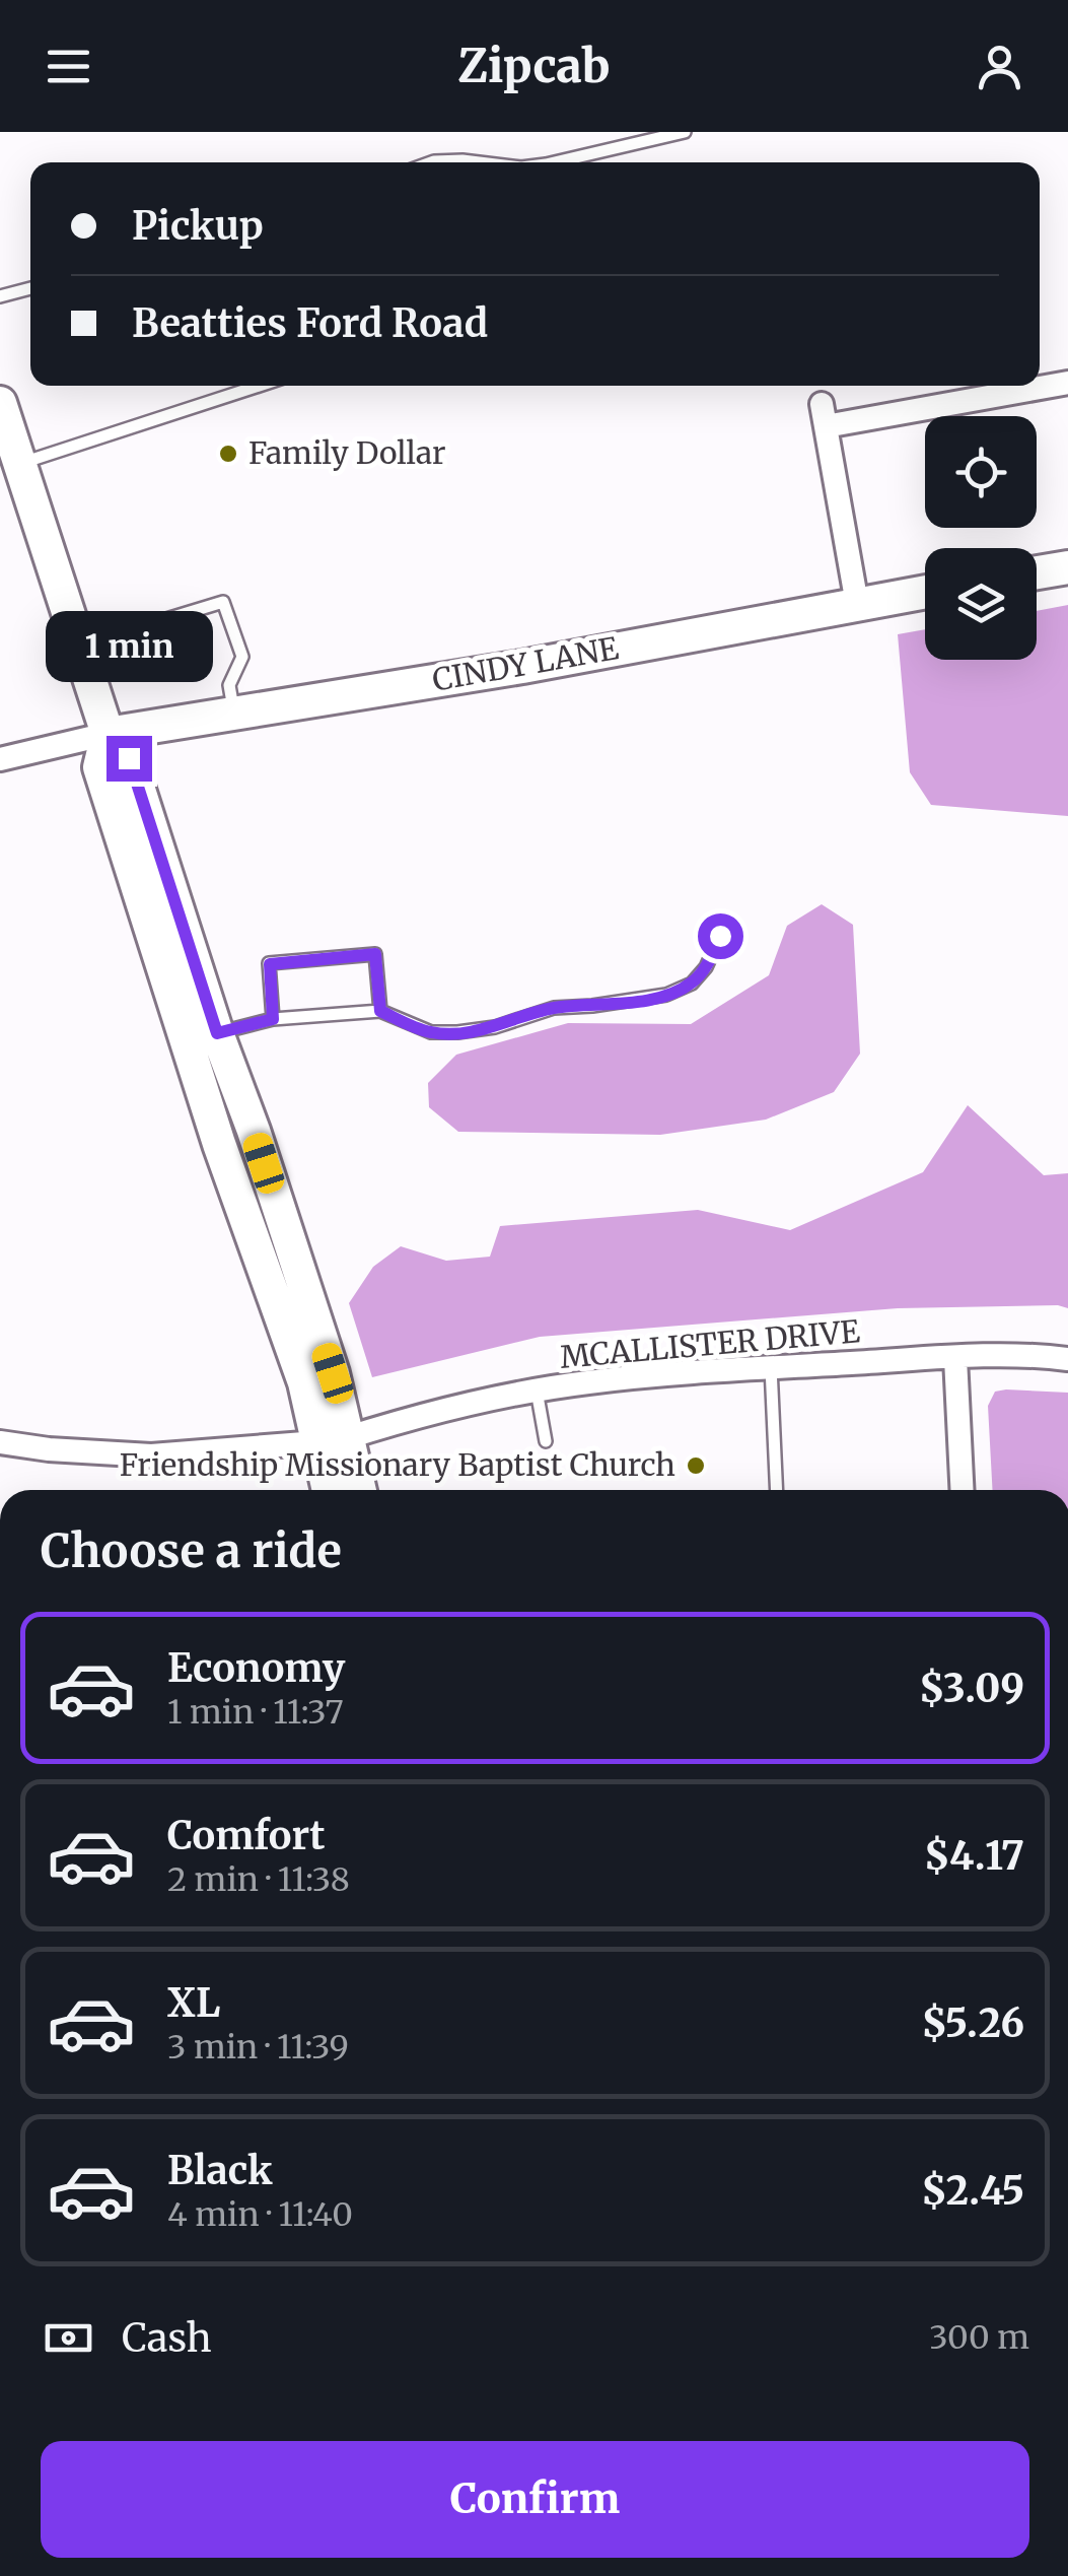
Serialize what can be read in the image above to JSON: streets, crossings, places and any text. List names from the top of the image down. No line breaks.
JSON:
{"streets":{"main road":["CINDY LANE"],"street":["MCALLISTER DRIVE"]},"places":["Family Dollar","Friendship Missionary Baptist Church"],"page":{"header":"Zipcab","banner":["Pickup","Beatties Ford Road"],"bubble":"1 min","heading":"Choose a ride","list":[{"name":"Economy","note":"1 min · 11:37","value":"$3.09"},{"name":"Comfort","note":"2 min · 11:38","value":"$4.17"},{"name":"XL","note":"3 min · 11:39","value":"$5.26"},{"name":"Black","note":"4 min · 11:40","value":"$2.45"}],"pay":["Cash","300 m"],"buttons":"Confirm"}}
